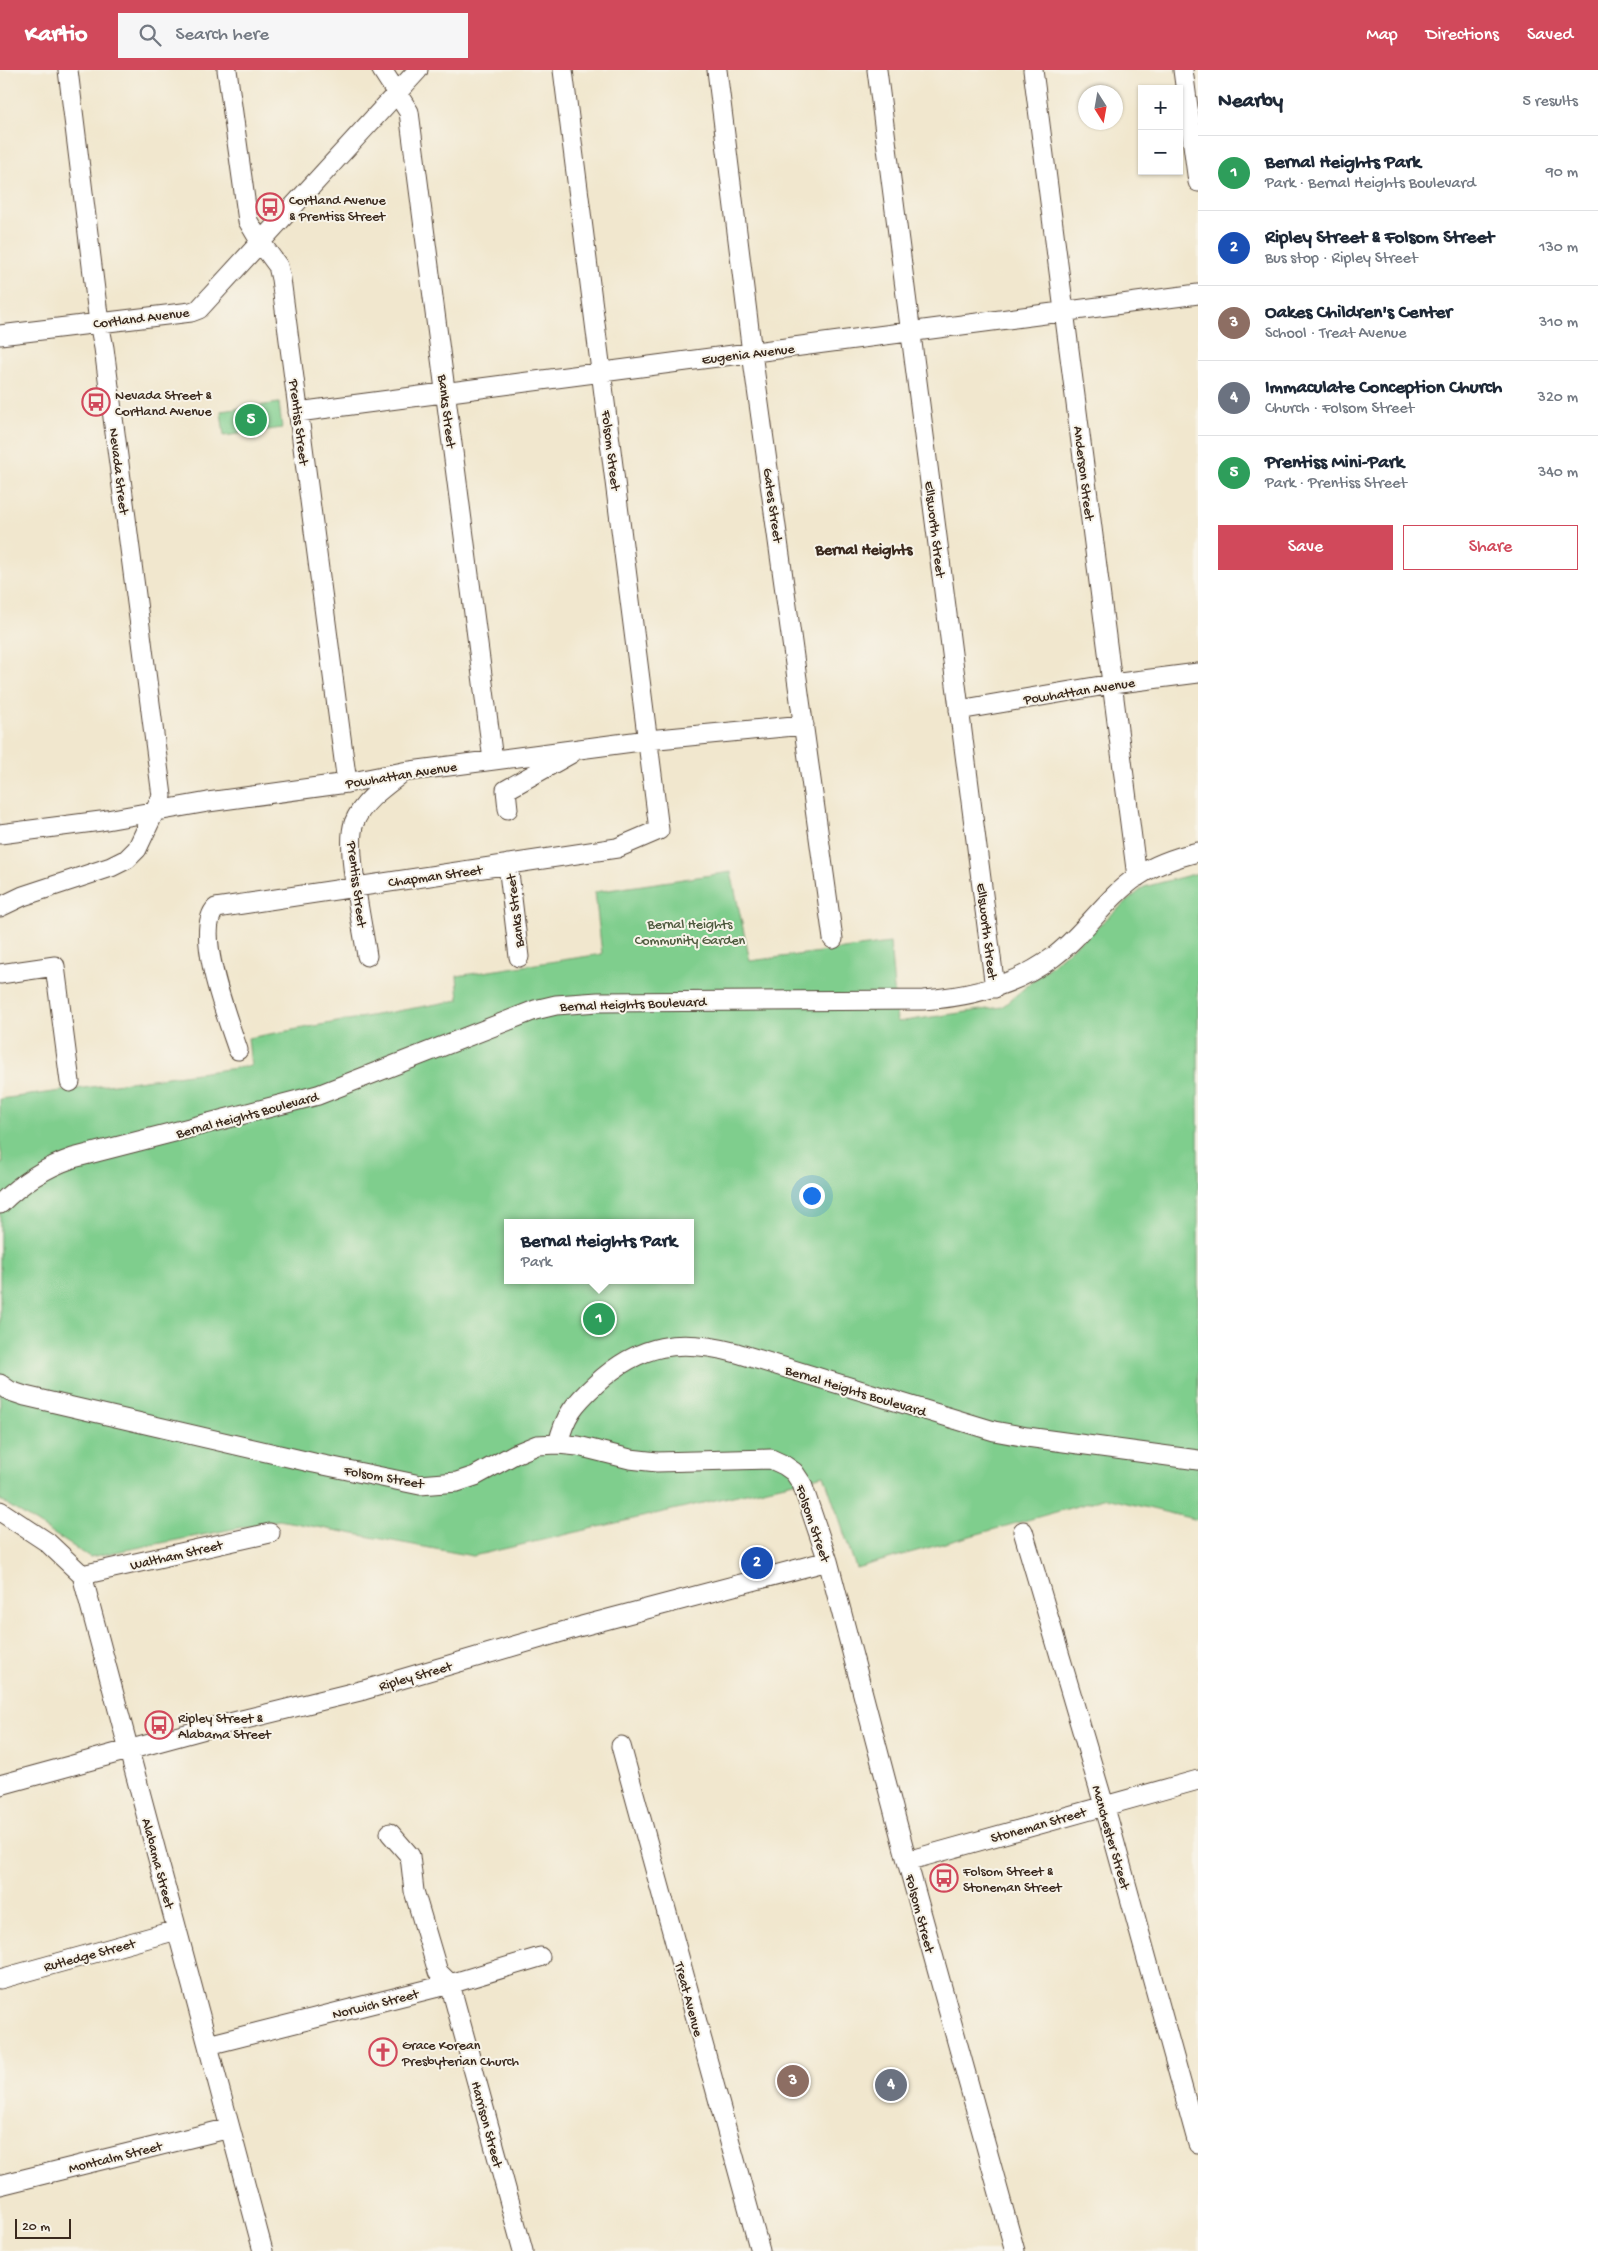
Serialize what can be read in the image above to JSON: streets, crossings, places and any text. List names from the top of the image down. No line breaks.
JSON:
{"streets":{"street":["Cortland Avenue","Eugenia Avenue","Banks Street","Prentiss Street","Folsom Street","Nevada Street","Anderson Street","Gates Street","Ellsworth Street","Powhattan Avenue","Chapman Street","Bernal Heights Boulevard","Waltham Street","Ripley Street","Stoneman Street","Manchester Street","Alabama Street","Rutledge Street","Treat Avenue","Norwich Street","Harrison Street","Montcalm Street"]},"crossings":[["Cortland Avenue","Banks Street"],["Cortland Avenue","Prentiss Street"],["Cortland Avenue","Nevada Street"],["Eugenia Avenue","Banks Street"],["Eugenia Avenue","Prentiss Street"],["Eugenia Avenue","Folsom Street"],["Eugenia Avenue","Anderson Street"],["Eugenia Avenue","Gates Street"],["Eugenia Avenue","Ellsworth Street"],["Banks Street","Powhattan Avenue"],["Banks Street","Chapman Street"],["Prentiss Street","Powhattan Avenue"],["Prentiss Street","Chapman Street"],["Folsom Street","Powhattan Avenue"],["Folsom Street","Chapman Street"],["Folsom Street","Bernal Heights Boulevard"],["Folsom Street","Ripley Street"],["Folsom Street","Stoneman Street"],["Nevada Street","Powhattan Avenue"],["Anderson Street","Powhattan Avenue"],["Anderson Street","Bernal Heights Boulevard"],["Gates Street","Powhattan Avenue"],["Ellsworth Street","Powhattan Avenue"],["Ellsworth Street","Bernal Heights Boulevard"],["Waltham Street","Alabama Street"],["Ripley Street","Alabama Street"],["Stoneman Street","Manchester Street"],["Alabama Street","Rutledge Street"],["Alabama Street","Norwich Street"],["Alabama Street","Montcalm Street"],["Norwich Street","Harrison Street"]],"districts":["Bernal Heights"],"parks":["Bernal Heights Community Garden"],"places":{"bus stop":["Cortland Avenue & Prentiss Street","Nevada Street & Cortland Avenue","Ripley Street & Alabama Street","Folsom Street & Stoneman Street"],"church":["Grace Korean Presbyterian Church"]},"scale_bar":"20 m","north":"bottom","page":{"header":"Kartio","search":"Search here","nav":["Map","Directions","Saved"],"heading":["Nearby","5 results"],"map_buttons":["+","−"],"list":[{"mark":"1","name":"Bernal Heights Park","note":"Park · Bernal Heights Boulevard","value":"90 m"},{"mark":"2","name":"Ripley Street & Folsom Street","note":"Bus stop · Ripley Street","value":"130 m"},{"mark":"3","name":"Oakes Children's Center","note":"School · Treat Avenue","value":"310 m"},{"mark":"4","name":"Immaculate Conception Church","note":"Church · Folsom Street","value":"320 m"},{"mark":"5","name":"Prentiss Mini-Park","note":"Park · Prentiss Street","value":"340 m"}],"pins":["5","1","2","3","4"],"buttons":["Save","Share"],"popup":["Bernal Heights Park","Park"],"scale":"20 m"}}
